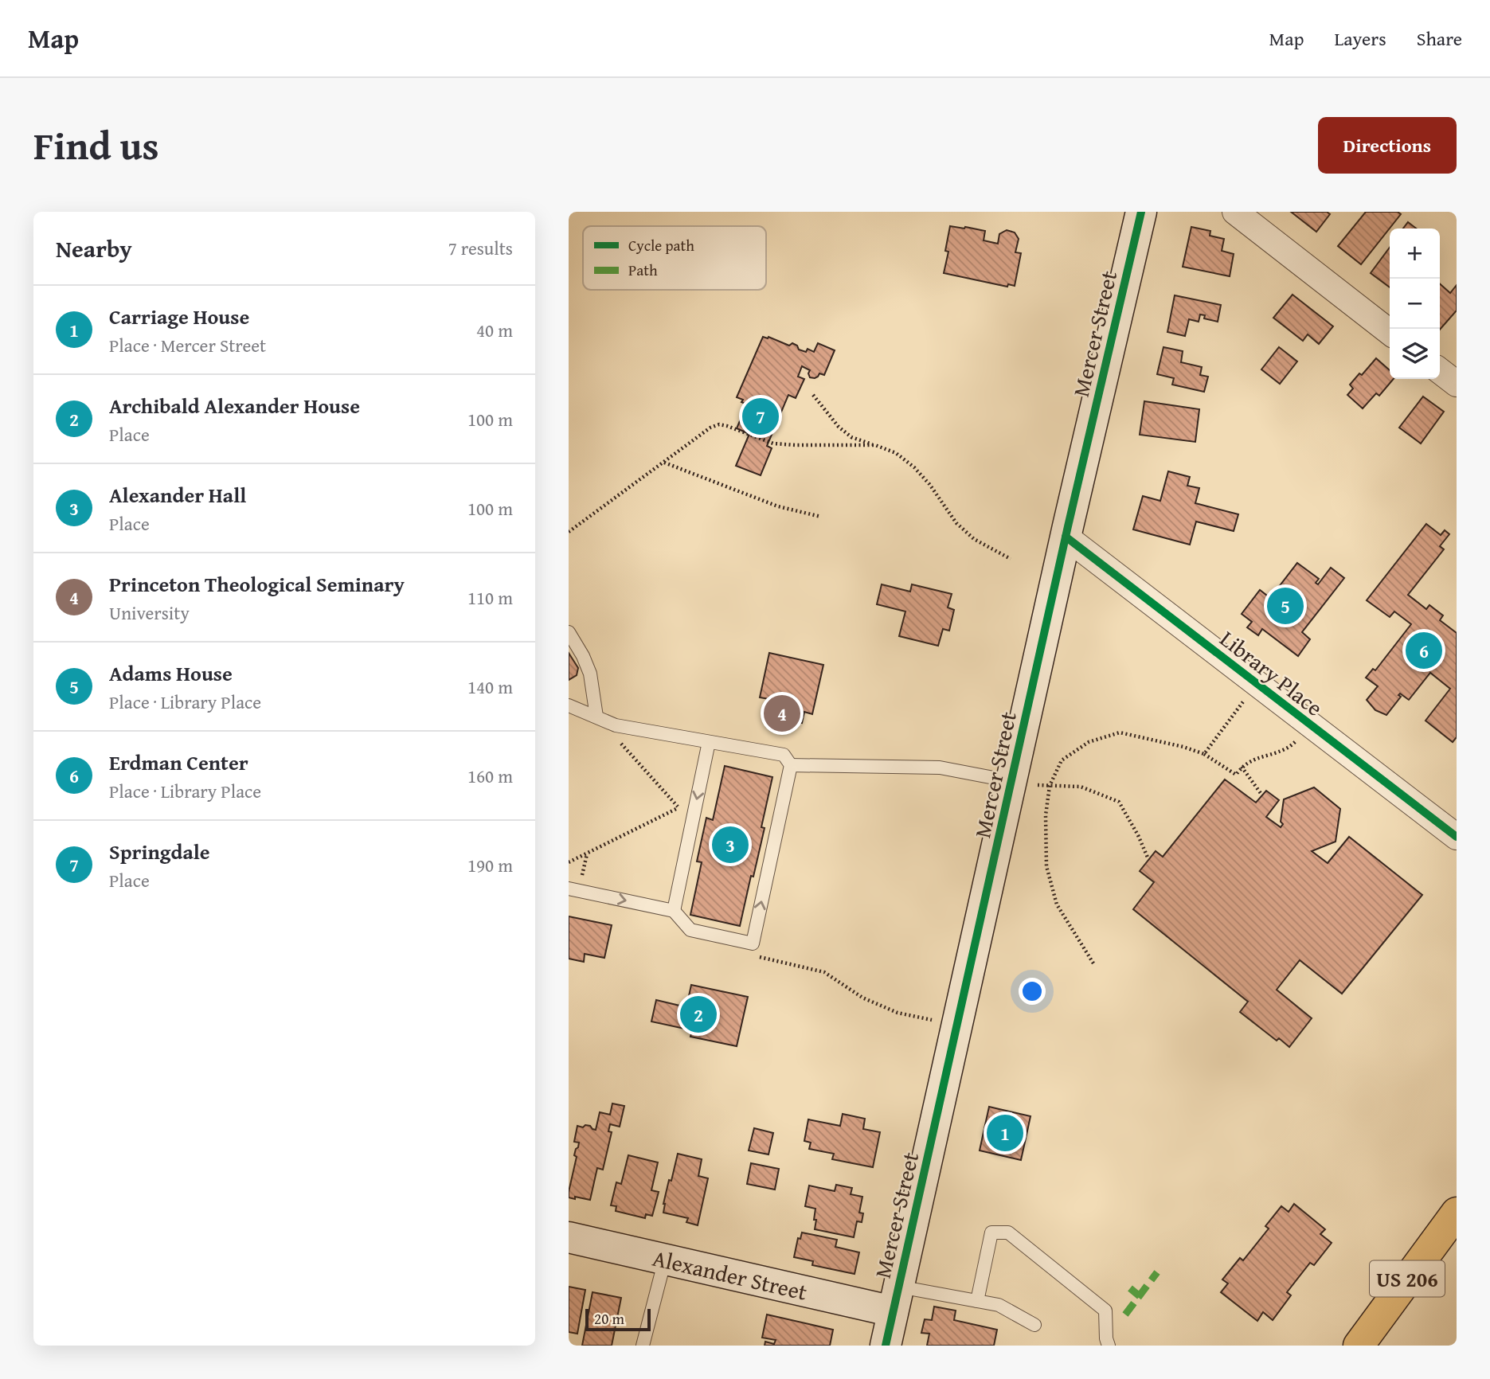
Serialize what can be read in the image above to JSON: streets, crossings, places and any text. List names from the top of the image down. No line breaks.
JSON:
{"streets":{"highway":["US 206"],"main road":["Mercer Street","Alexander Street"],"street":["Library Place"]},"crossings":[["Mercer Street","Library Place"],["Mercer Street","Alexander Street"]],"legend":["Cycle path","Path"],"scale_bar":"20 m","page":{"header":"Map","nav":["Map","Layers","Share"],"title":"Find us","buttons":"Directions","heading":["Nearby","7 results"],"map_buttons":["+","−"],"list":[{"mark":"1","name":"Carriage House","note":"Place · Mercer Street","value":"40 m"},{"mark":"2","name":"Archibald Alexander House","note":"Place","value":"100 m"},{"mark":"3","name":"Alexander Hall","note":"Place","value":"100 m"},{"mark":"4","name":"Princeton Theological Seminary","note":"University","value":"110 m"},{"mark":"5","name":"Adams House","note":"Place · Library Place","value":"140 m"},{"mark":"6","name":"Erdman Center","note":"Place · Library Place","value":"160 m"},{"mark":"7","name":"Springdale","note":"Place","value":"190 m"}],"pins":["7","5","6","4","3","2","1"],"scale":"20 m"}}
